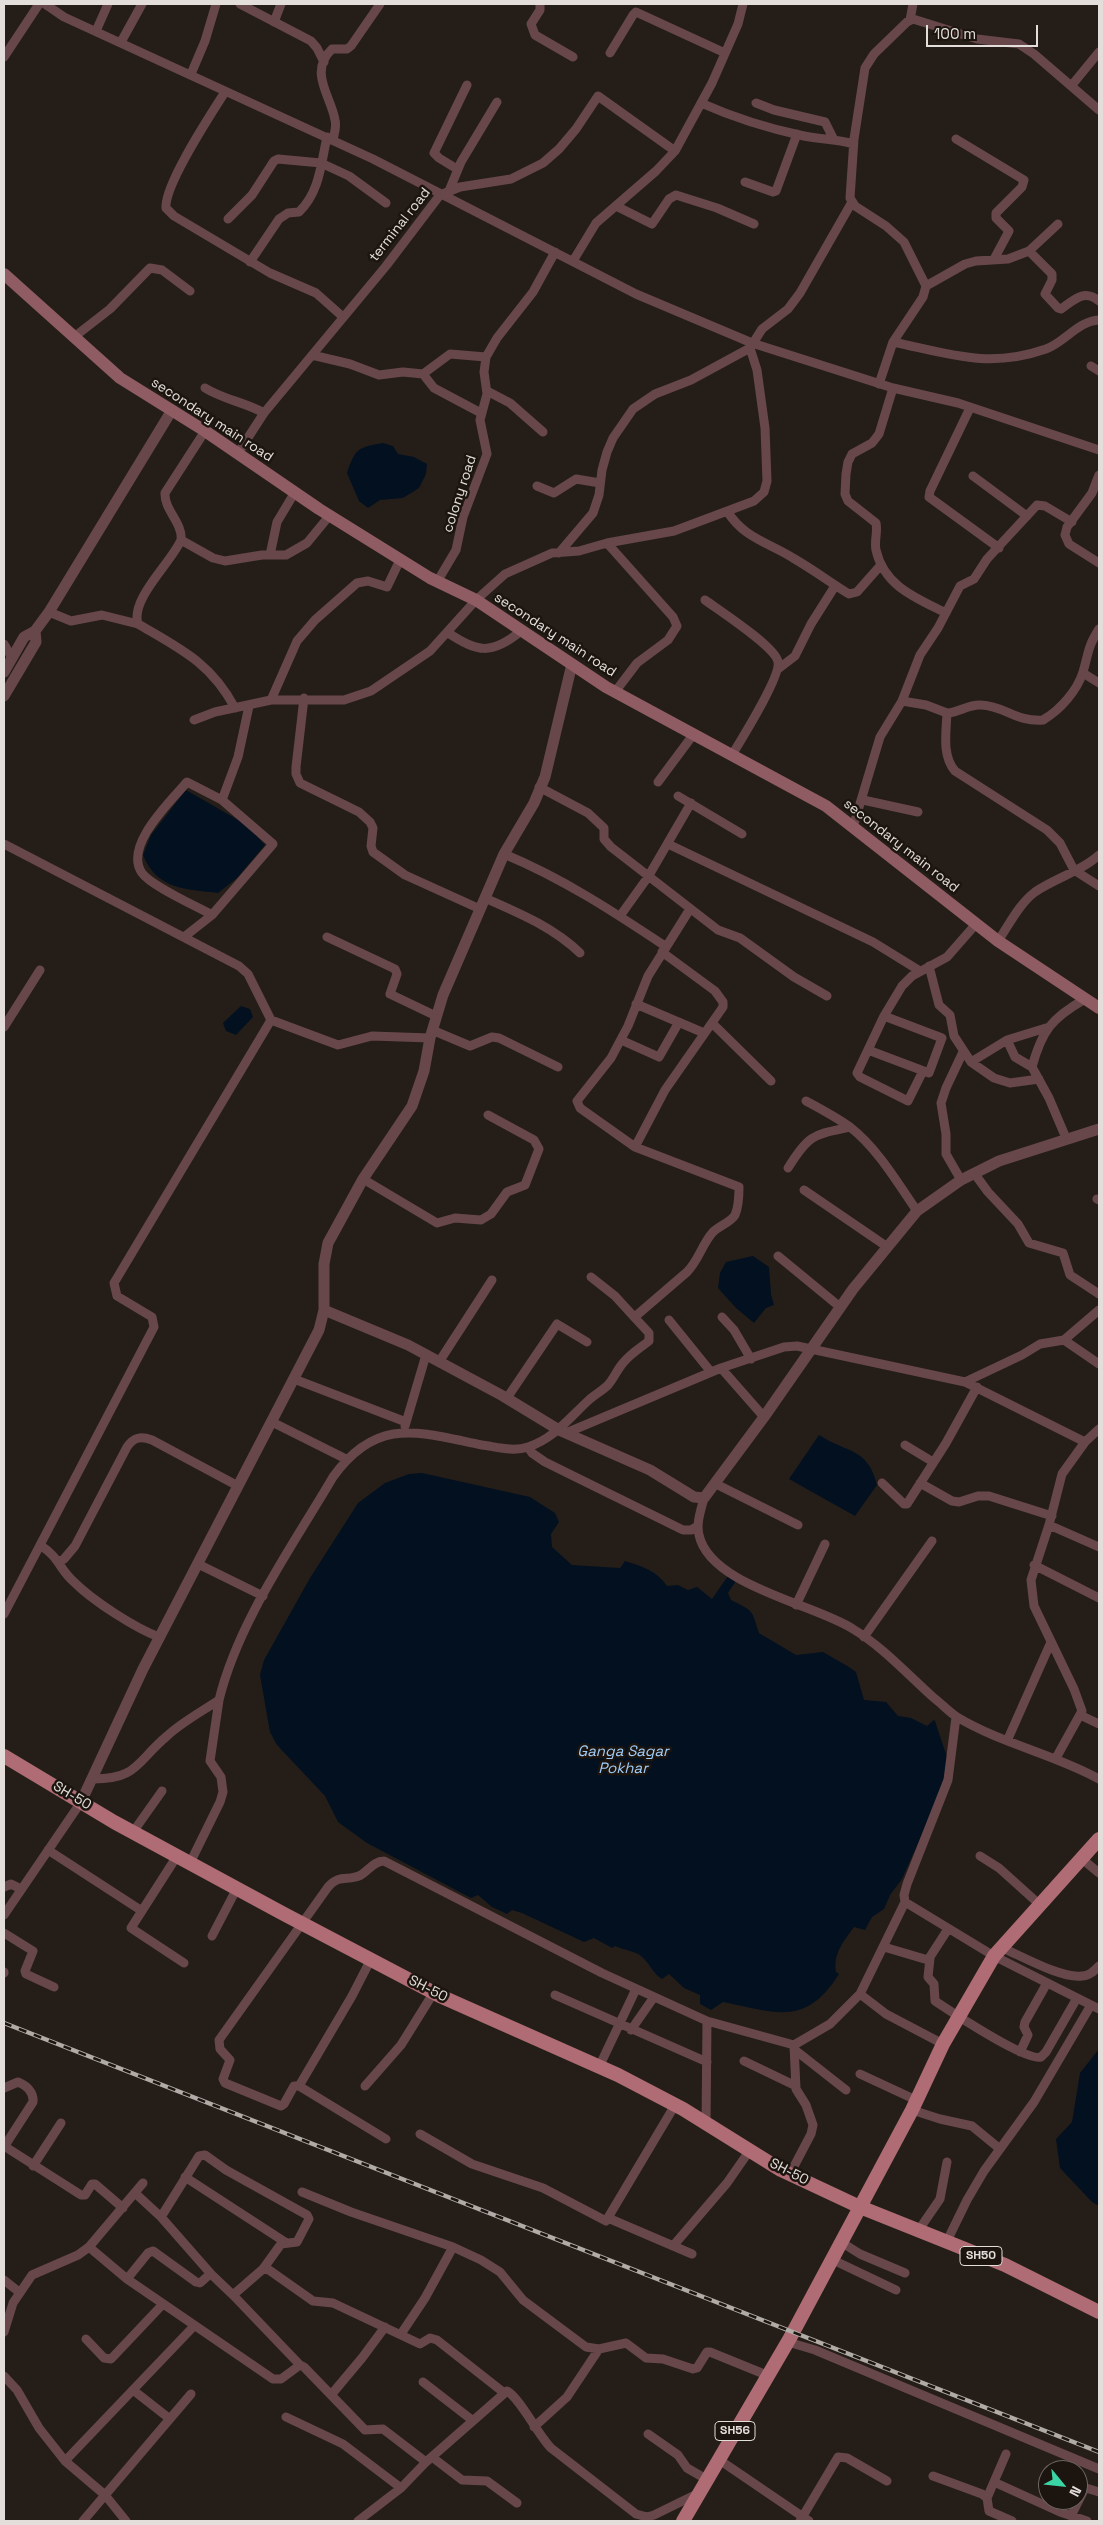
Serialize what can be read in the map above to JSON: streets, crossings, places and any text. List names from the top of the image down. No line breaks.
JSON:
{"streets":{"main road":["secondary main road","SH-50","SH50","SH56"],"street":["terminal road","colony road"]},"crossings":[["terminal road","secondary main road"],["secondary main road","colony road"],["SH-50","SH50"],["SH-50","SH56"],["SH50","SH56"]],"water":["Ganga Sagar Pokhar"],"scale_bar":"100 m","north":"bottom right"}
